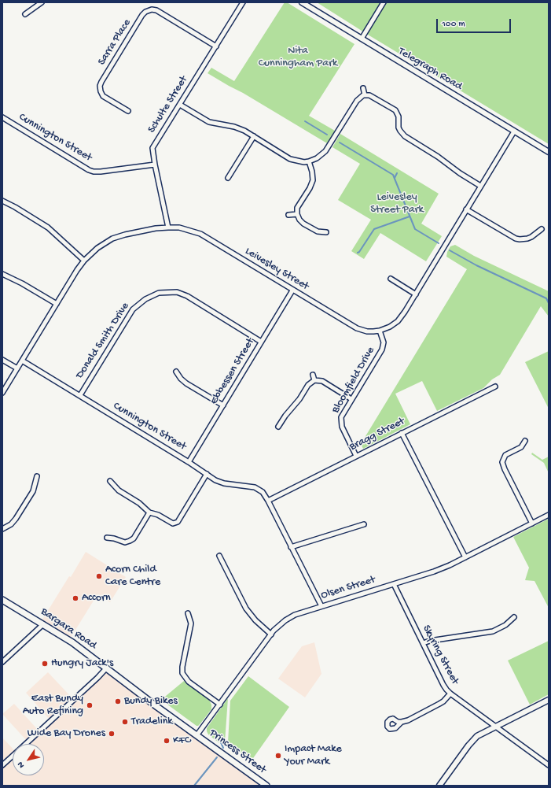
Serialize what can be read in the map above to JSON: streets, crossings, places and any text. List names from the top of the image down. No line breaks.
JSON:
{"streets":{"main road":["Bargara Road","Princess Street"],"street":["Sarra Place","Telegraph Road","Schulte Street","Cunnington Street","Leivesley Street","Donald Smith Drive","Ebbessen Street","Bloomfield Drive","Bragg Street","Olsen Street","Skyring Street"]},"crossings":[["Sarra Place","Schulte Street"],["Telegraph Road","Leivesley Street"],["Schulte Street","Cunnington Street"],["Schulte Street","Leivesley Street"],["Cunnington Street","Leivesley Street"],["Cunnington Street","Donald Smith Drive"],["Cunnington Street","Ebbessen Street"],["Cunnington Street","Bragg Street"],["Cunnington Street","Olsen Street"],["Leivesley Street","Ebbessen Street"],["Leivesley Street","Bloomfield Drive"],["Donald Smith Drive","Ebbessen Street"],["Bloomfield Drive","Bragg Street"],["Olsen Street","Bargara Road"],["Olsen Street","Skyring Street"],["Olsen Street","Princess Street"],["Bargara Road","Princess Street"]],"parks":["Nita Cunningham Park","Leivesley Street Park"],"places":["Acorn Child Care Centre","Accorn","Hungry Jack's","Bundy Bikes","East Bundy Auto Refining","Tradelink","Wide Bay Drones","KFC","Impact Make Your Mark"],"scale_bar":"100 m","north":"bottom left"}
